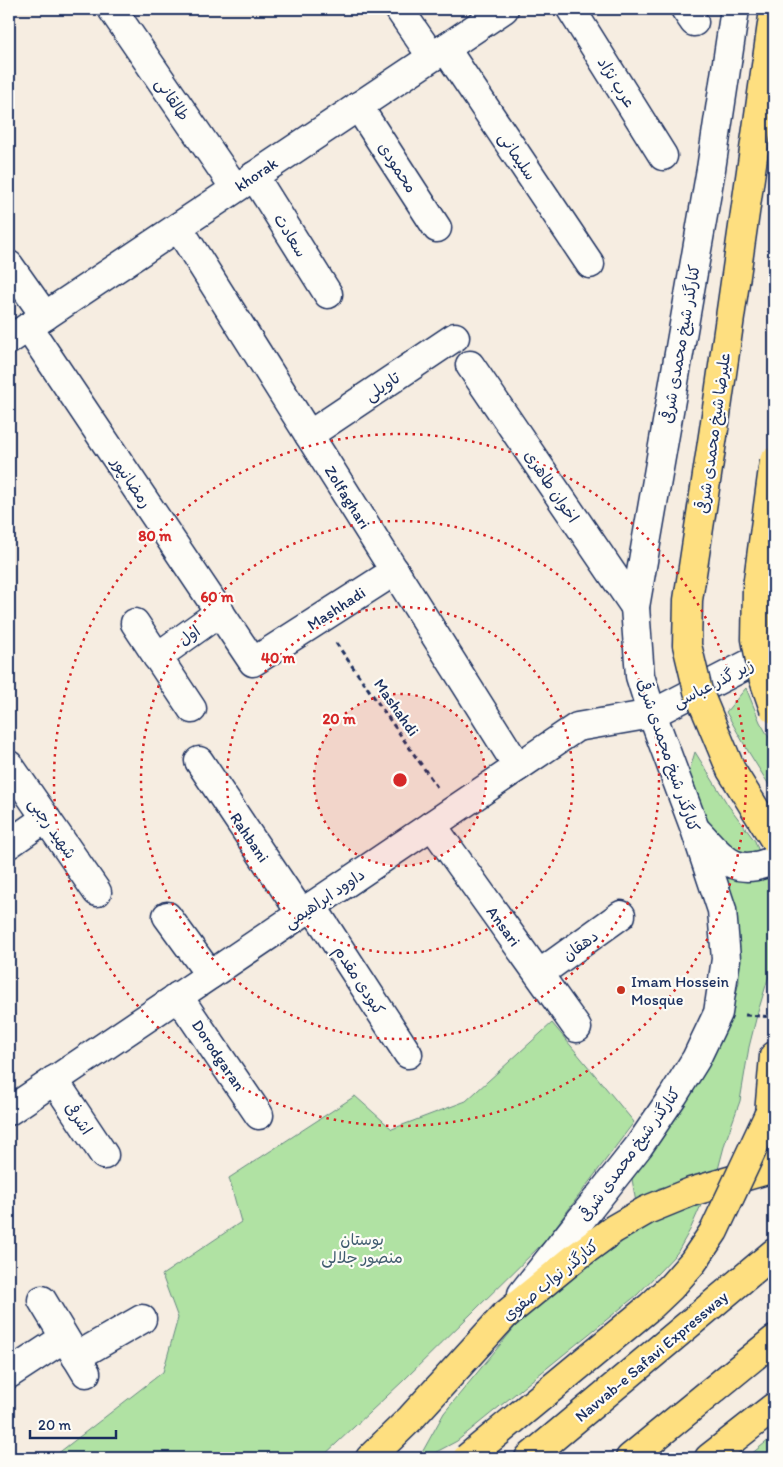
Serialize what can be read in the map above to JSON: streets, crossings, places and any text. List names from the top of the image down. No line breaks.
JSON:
{"streets":{"main road":["علیرضا شیخ محمدی شرقی","کنارگذر نواب صفوی","Navvab-e Safavi Expressway"],"street":["عرب نژاد","طالقانی","سلیمانی","محمودی","khorak","سعادت","کنارگذر شیخ محمدی شرقی","تاویلی","رمضانپور","اخوان طاهری","Zolfaghari","Mashhadi","اول","زیر گذر عباسی","شهید رجبی","Rahbani","داوود ابراهیمی","Ansari","دهقان","کبودی مقدم","Dorodgaran","اشرفی"],"path":["Mashahdi"]},"crossings":[["طالقانی","khorak"],["طالقانی","سعادت"],["سلیمانی","khorak"],["محمودی","khorak"],["khorak","سعادت"],["khorak","رمضانپور"],["khorak","Zolfaghari"],["کنارگذر شیخ محمدی شرقی","اخوان طاهری"],["کنارگذر شیخ محمدی شرقی","زیر گذر عباسی"],["کنارگذر شیخ محمدی شرقی","داوود ابراهیمی"],["کنارگذر شیخ محمدی شرقی","کنارگذر نواب صفوی"],["تاویلی","Zolfaghari"],["رمضانپور","Mashhadi"],["رمضانپور","اول"],["Zolfaghari","Mashhadi"],["Zolfaghari","داوود ابراهیمی"],["Mashhadi","Mashahdi"],["زیر گذر عباسی","داوود ابراهیمی"],["Mashahdi","داوود ابراهیمی"],["Mashahdi","Ansari"],["Rahbani","داوود ابراهیمی"],["Rahbani","کبودی مقدم"],["داوود ابراهیمی","Ansari"],["داوود ابراهیمی","کبودی مقدم"],["داوود ابراهیمی","Dorodgaran"],["داوود ابراهیمی","اشرفی"],["Ansari","دهقان"]],"parks":["بوستان منصور جلالی"],"places":["Imam Hossein Mosque"],"scale_bar":"20 m","rings":["80 m","60 m","40 m","20 m"]}
